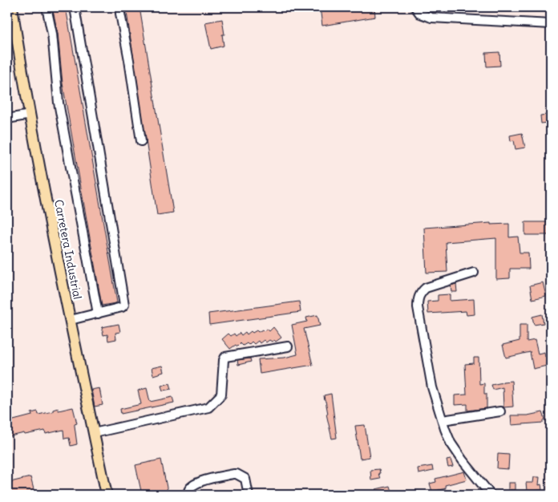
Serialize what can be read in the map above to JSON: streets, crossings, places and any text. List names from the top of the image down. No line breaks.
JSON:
{"streets":{"main road":["Carretera Industrial"]}}
